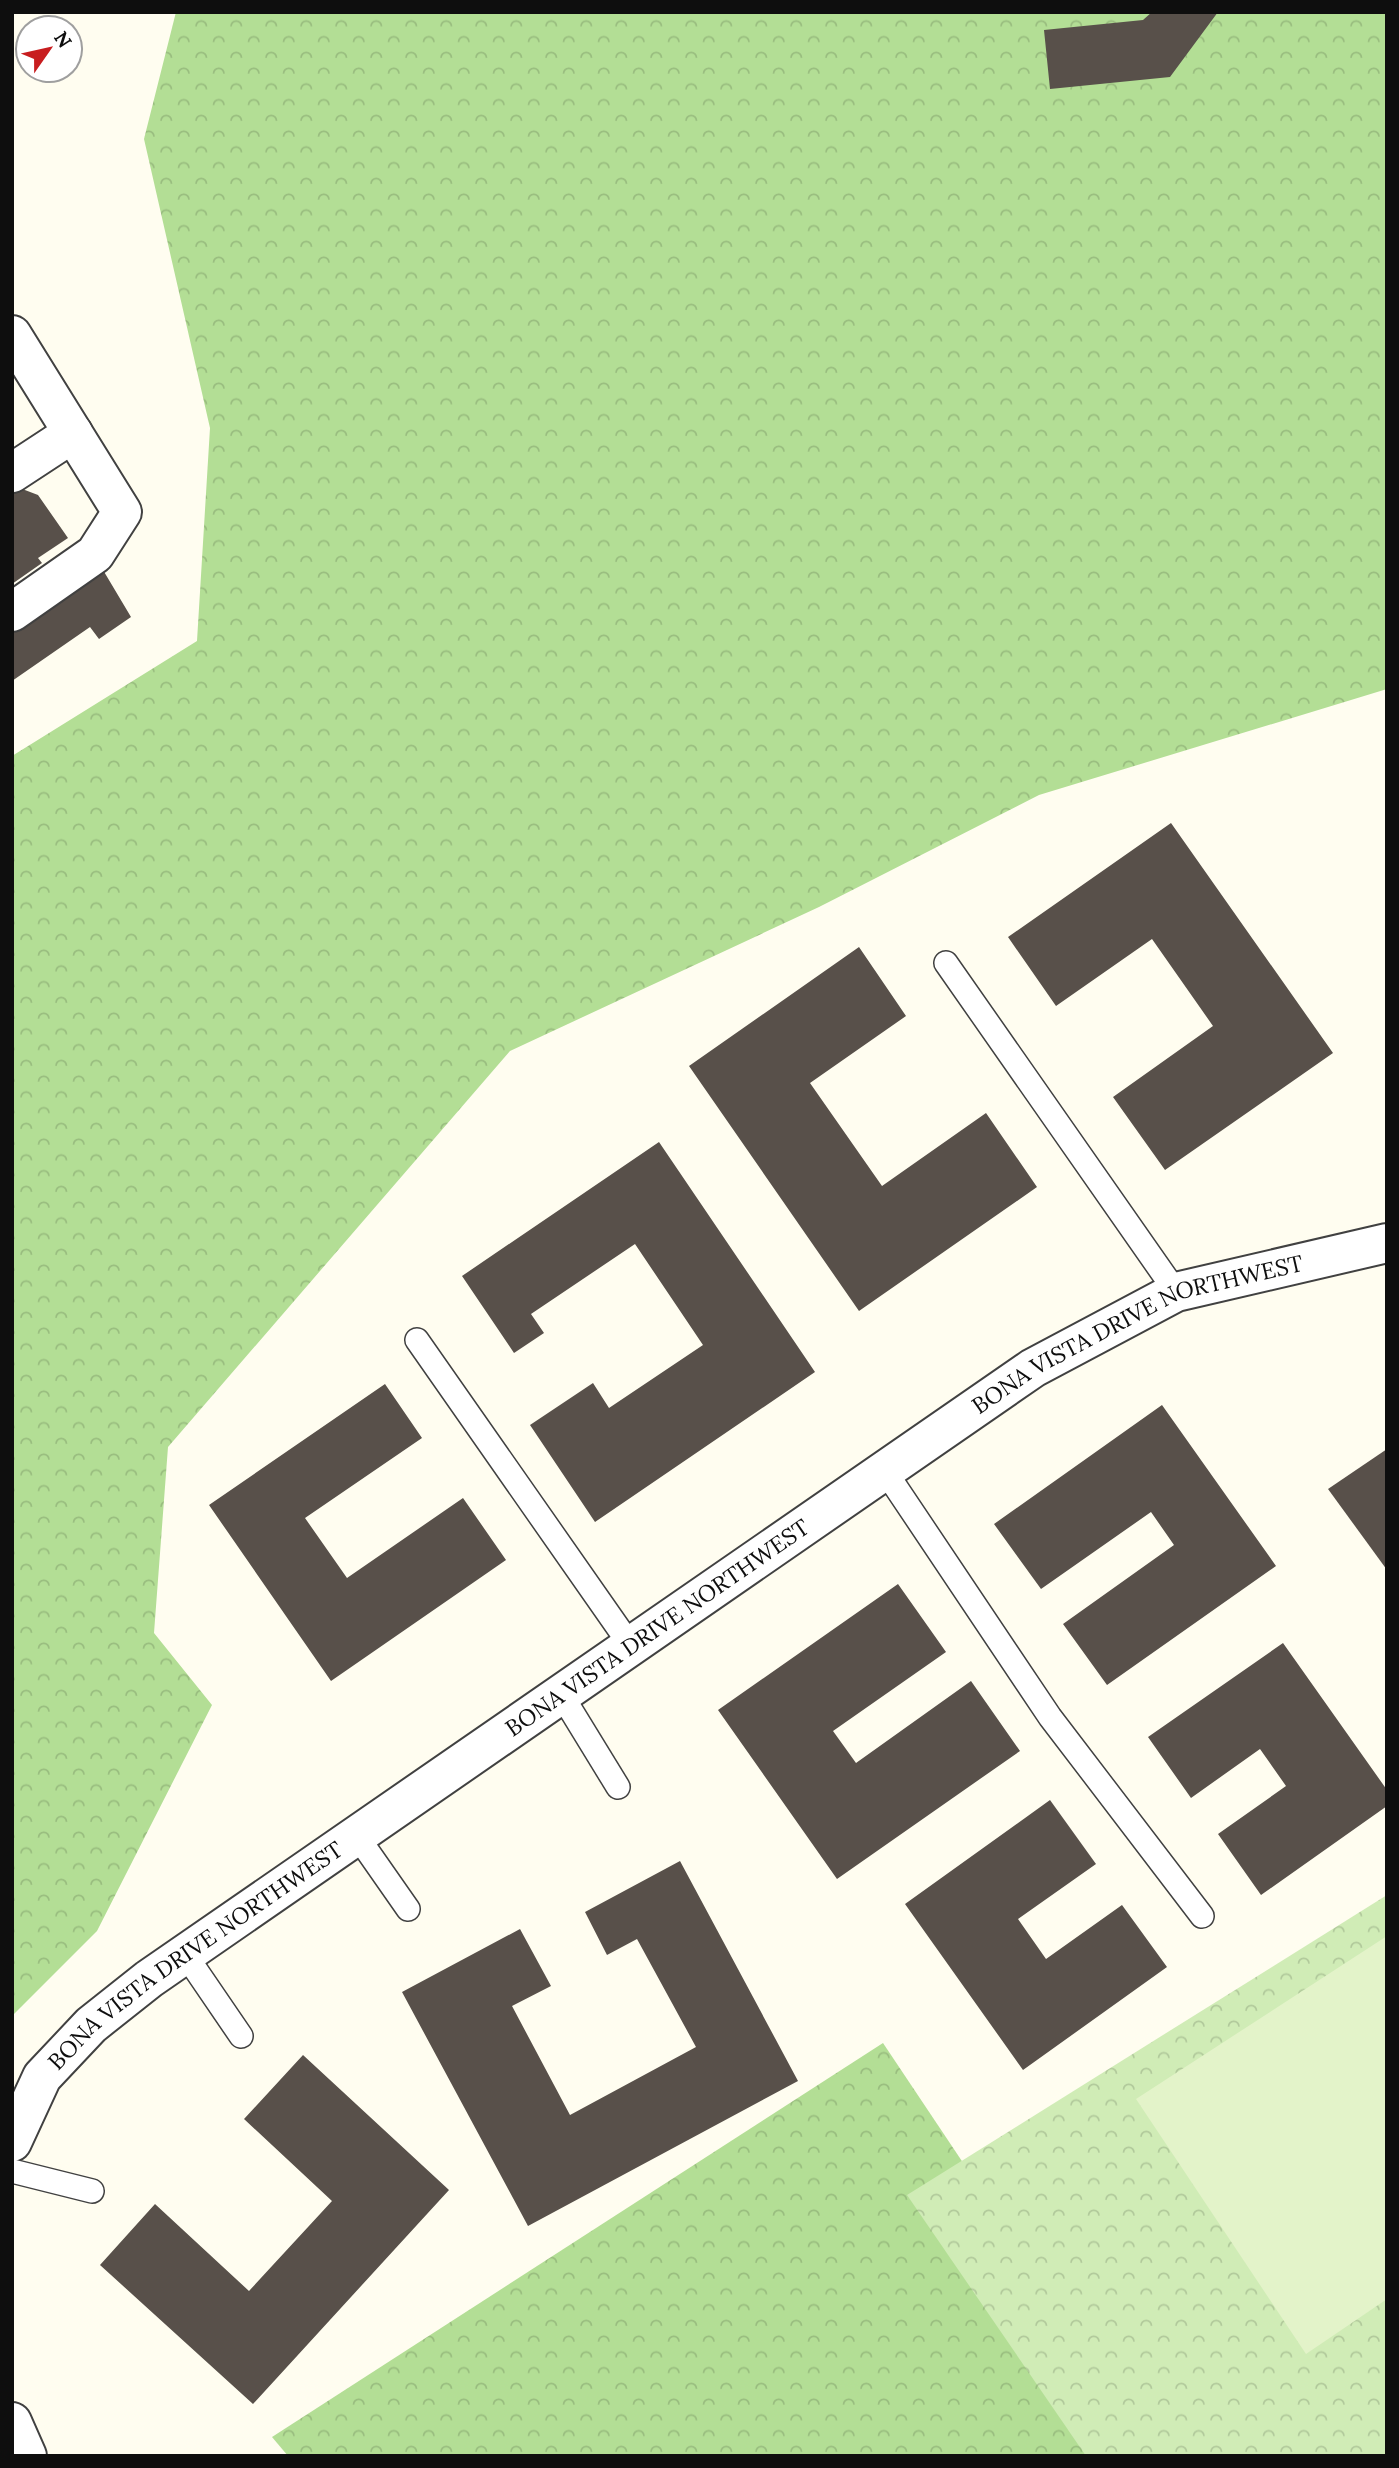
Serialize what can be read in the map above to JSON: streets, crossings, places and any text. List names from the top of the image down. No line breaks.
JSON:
{"streets":{"street":["BONA VISTA DRIVE NORTHWEST"]},"north":"top right"}
